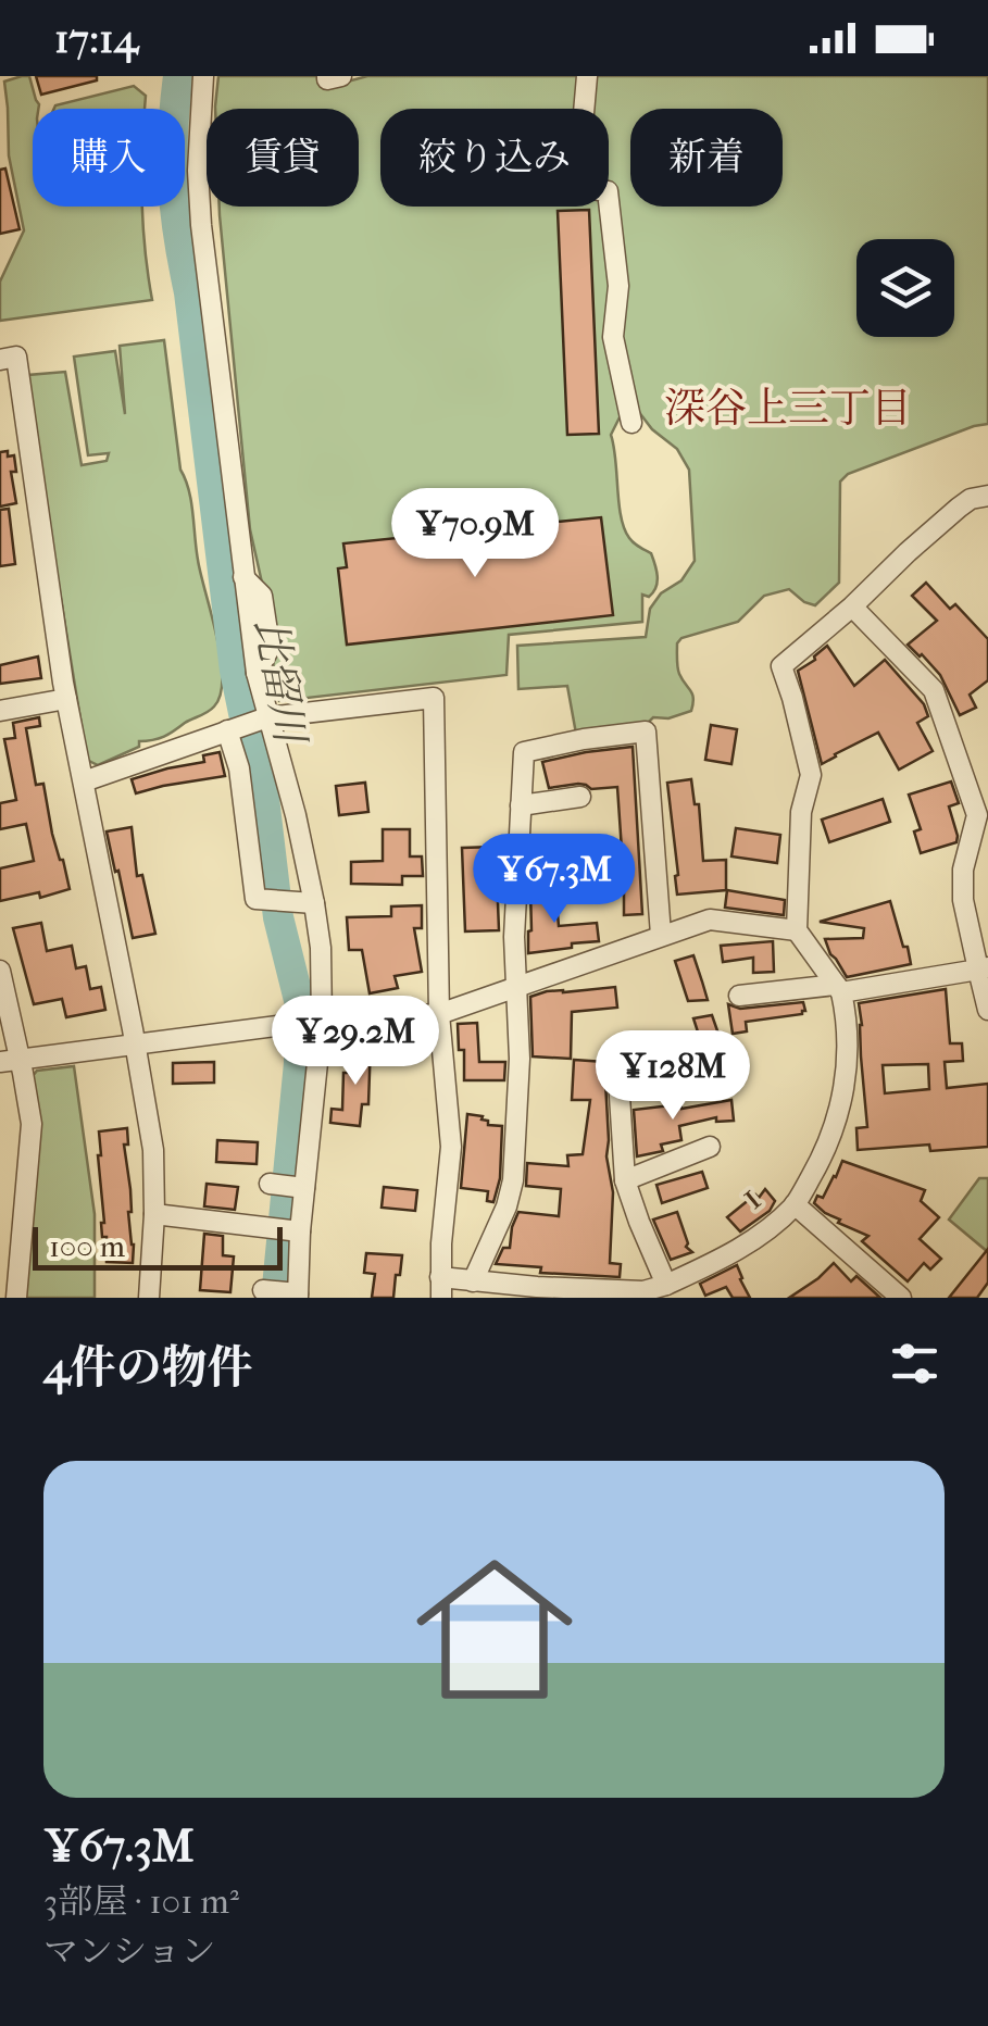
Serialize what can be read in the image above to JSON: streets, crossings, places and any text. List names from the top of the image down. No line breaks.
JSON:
{"streets":{"street":["1"]},"districts":["深谷上三丁目"],"water":["比留川"],"scale_bar":"100 m","page":{"status":"17:14","chip":["購入","賃貸","絞り込み","新着"],"price":["¥70.9M","¥67.3M","¥29.2M","¥128M"],"scale":"100 m","heading":"4件の物件","list":[{"name":"¥67.3M","note":"3部屋 · 101 m² · マンション"}]}}
